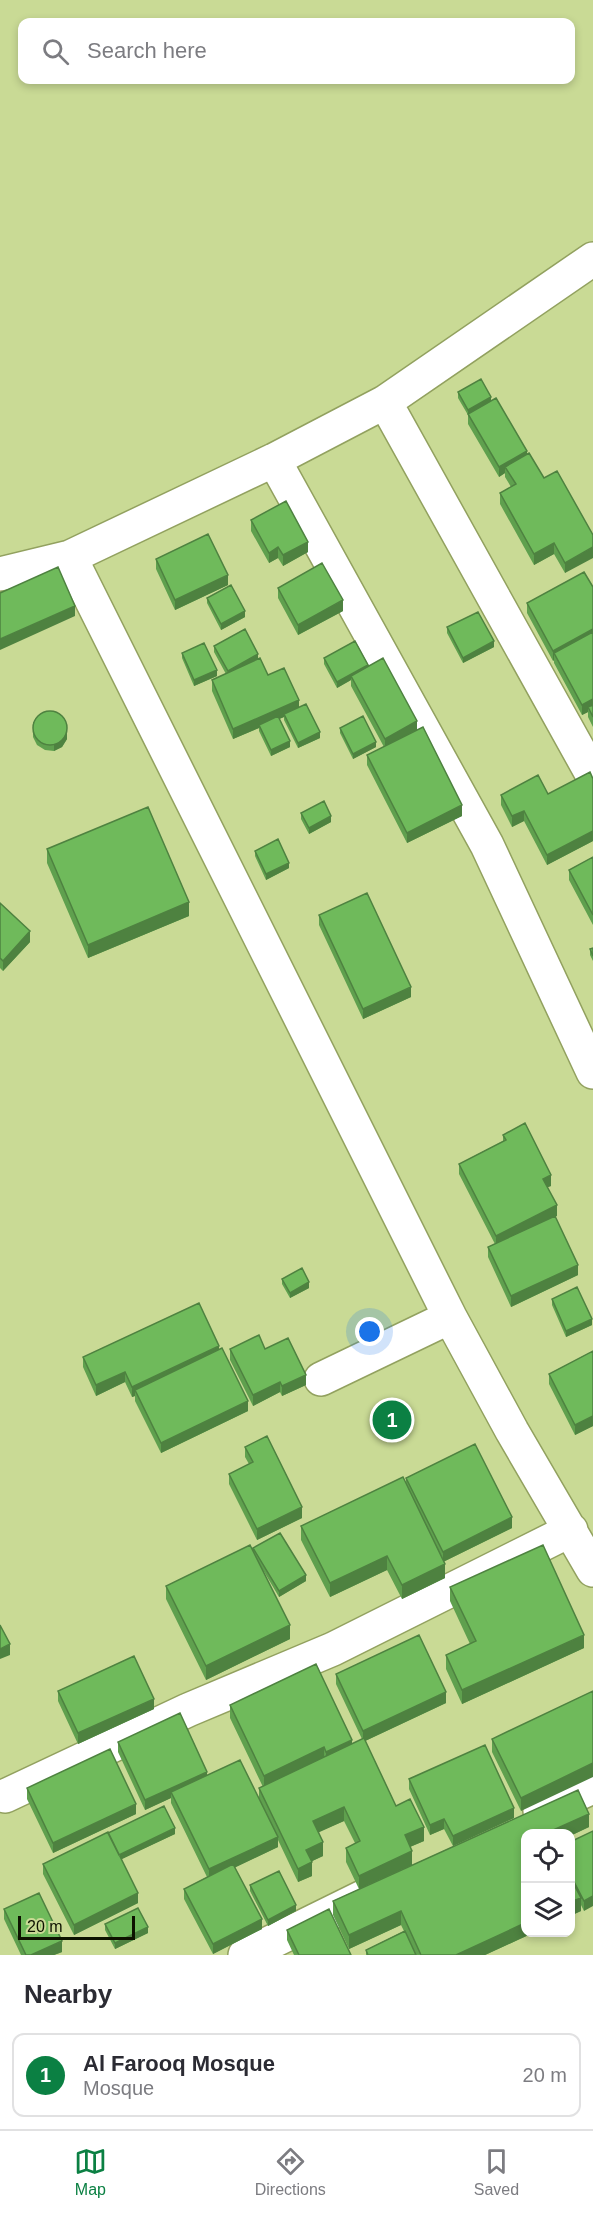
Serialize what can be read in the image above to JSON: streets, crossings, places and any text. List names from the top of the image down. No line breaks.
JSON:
{"scale_bar":"20 m","page":{"search":"Search here","pins":"1","scale":"20 m","heading":"Nearby","list":[{"mark":"1","name":"Al Farooq Mosque","note":"Mosque","value":"20 m"}],"nav":["Map","Directions","Saved"]}}
